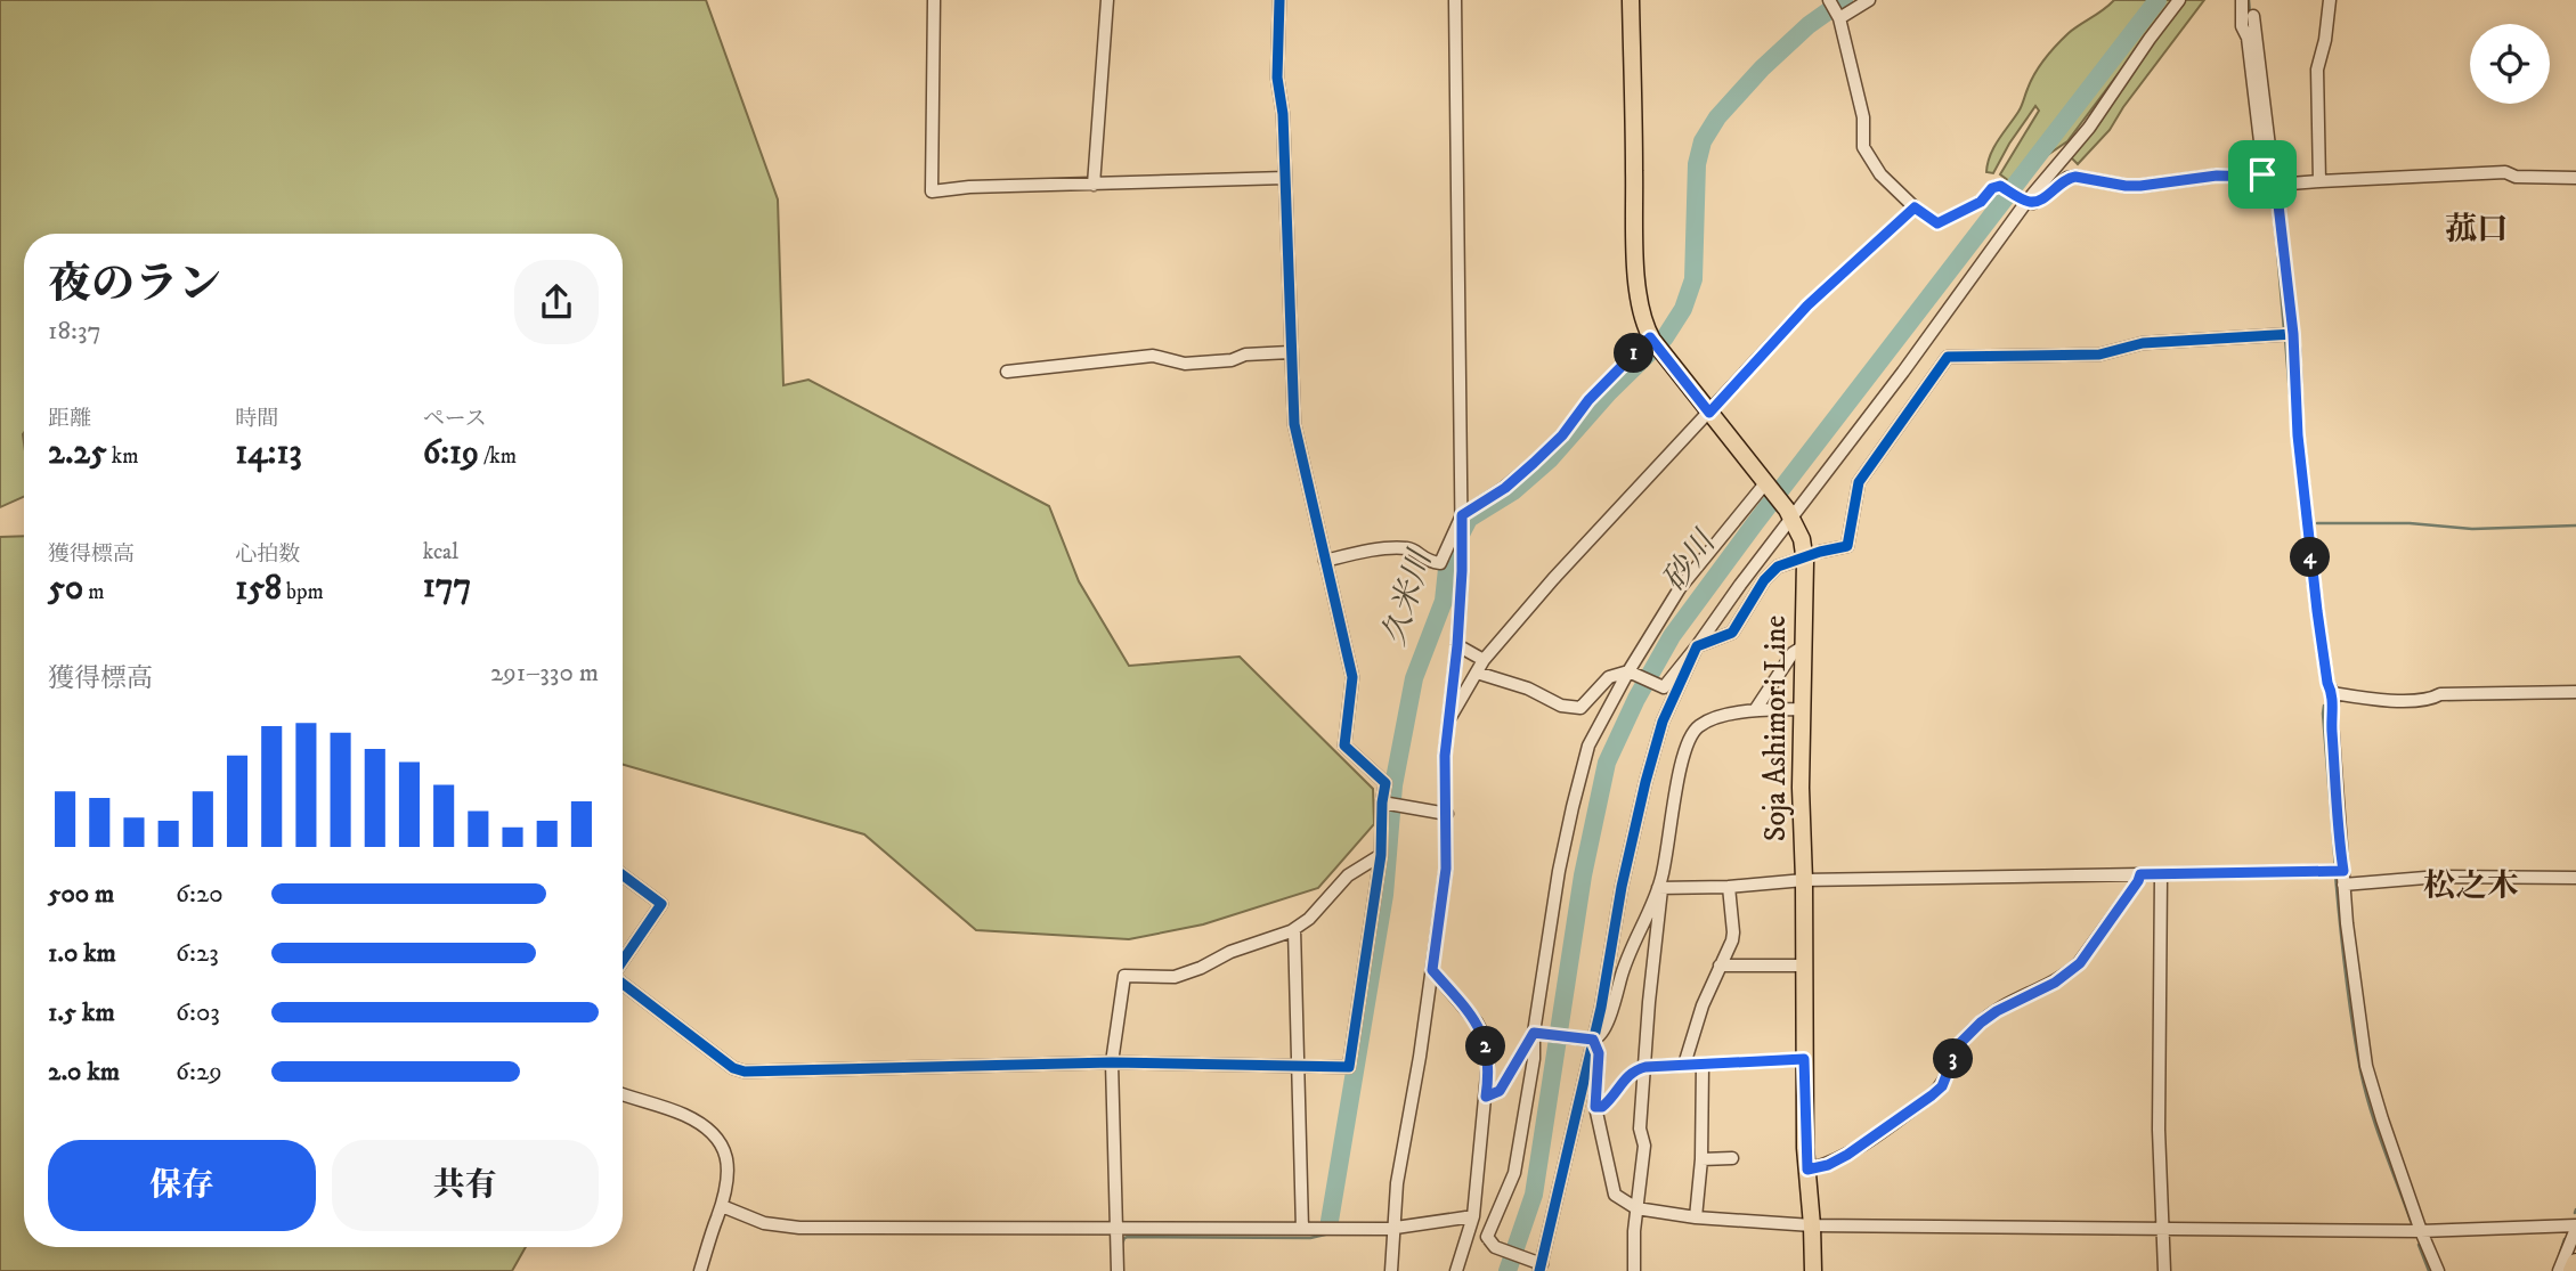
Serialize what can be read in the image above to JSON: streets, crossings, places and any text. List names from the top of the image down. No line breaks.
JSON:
{"streets":{"main road":["Soja Ashimori Line"]},"districts":["菰口","松之木"],"water":["砂川","久米川"],"page":{"heading":["夜のラン","18:37"],"pins":["1","4","2","3"],"stats":[["距離","2.25 km"],["時間","14:13"],["ペース","6:19 /km"],["獲得標高","50 m"],["心拍数","158 bpm"],["kcal","177"]],"chart":["獲得標高","291–330 m"],"list":[{"name":"500 m","note":"6:20"},{"name":"1.0 km","note":"6:23"},{"name":"1.5 km","note":"6:03"},{"name":"2.0 km","note":"6:29"}],"buttons":["保存","共有"]}}
